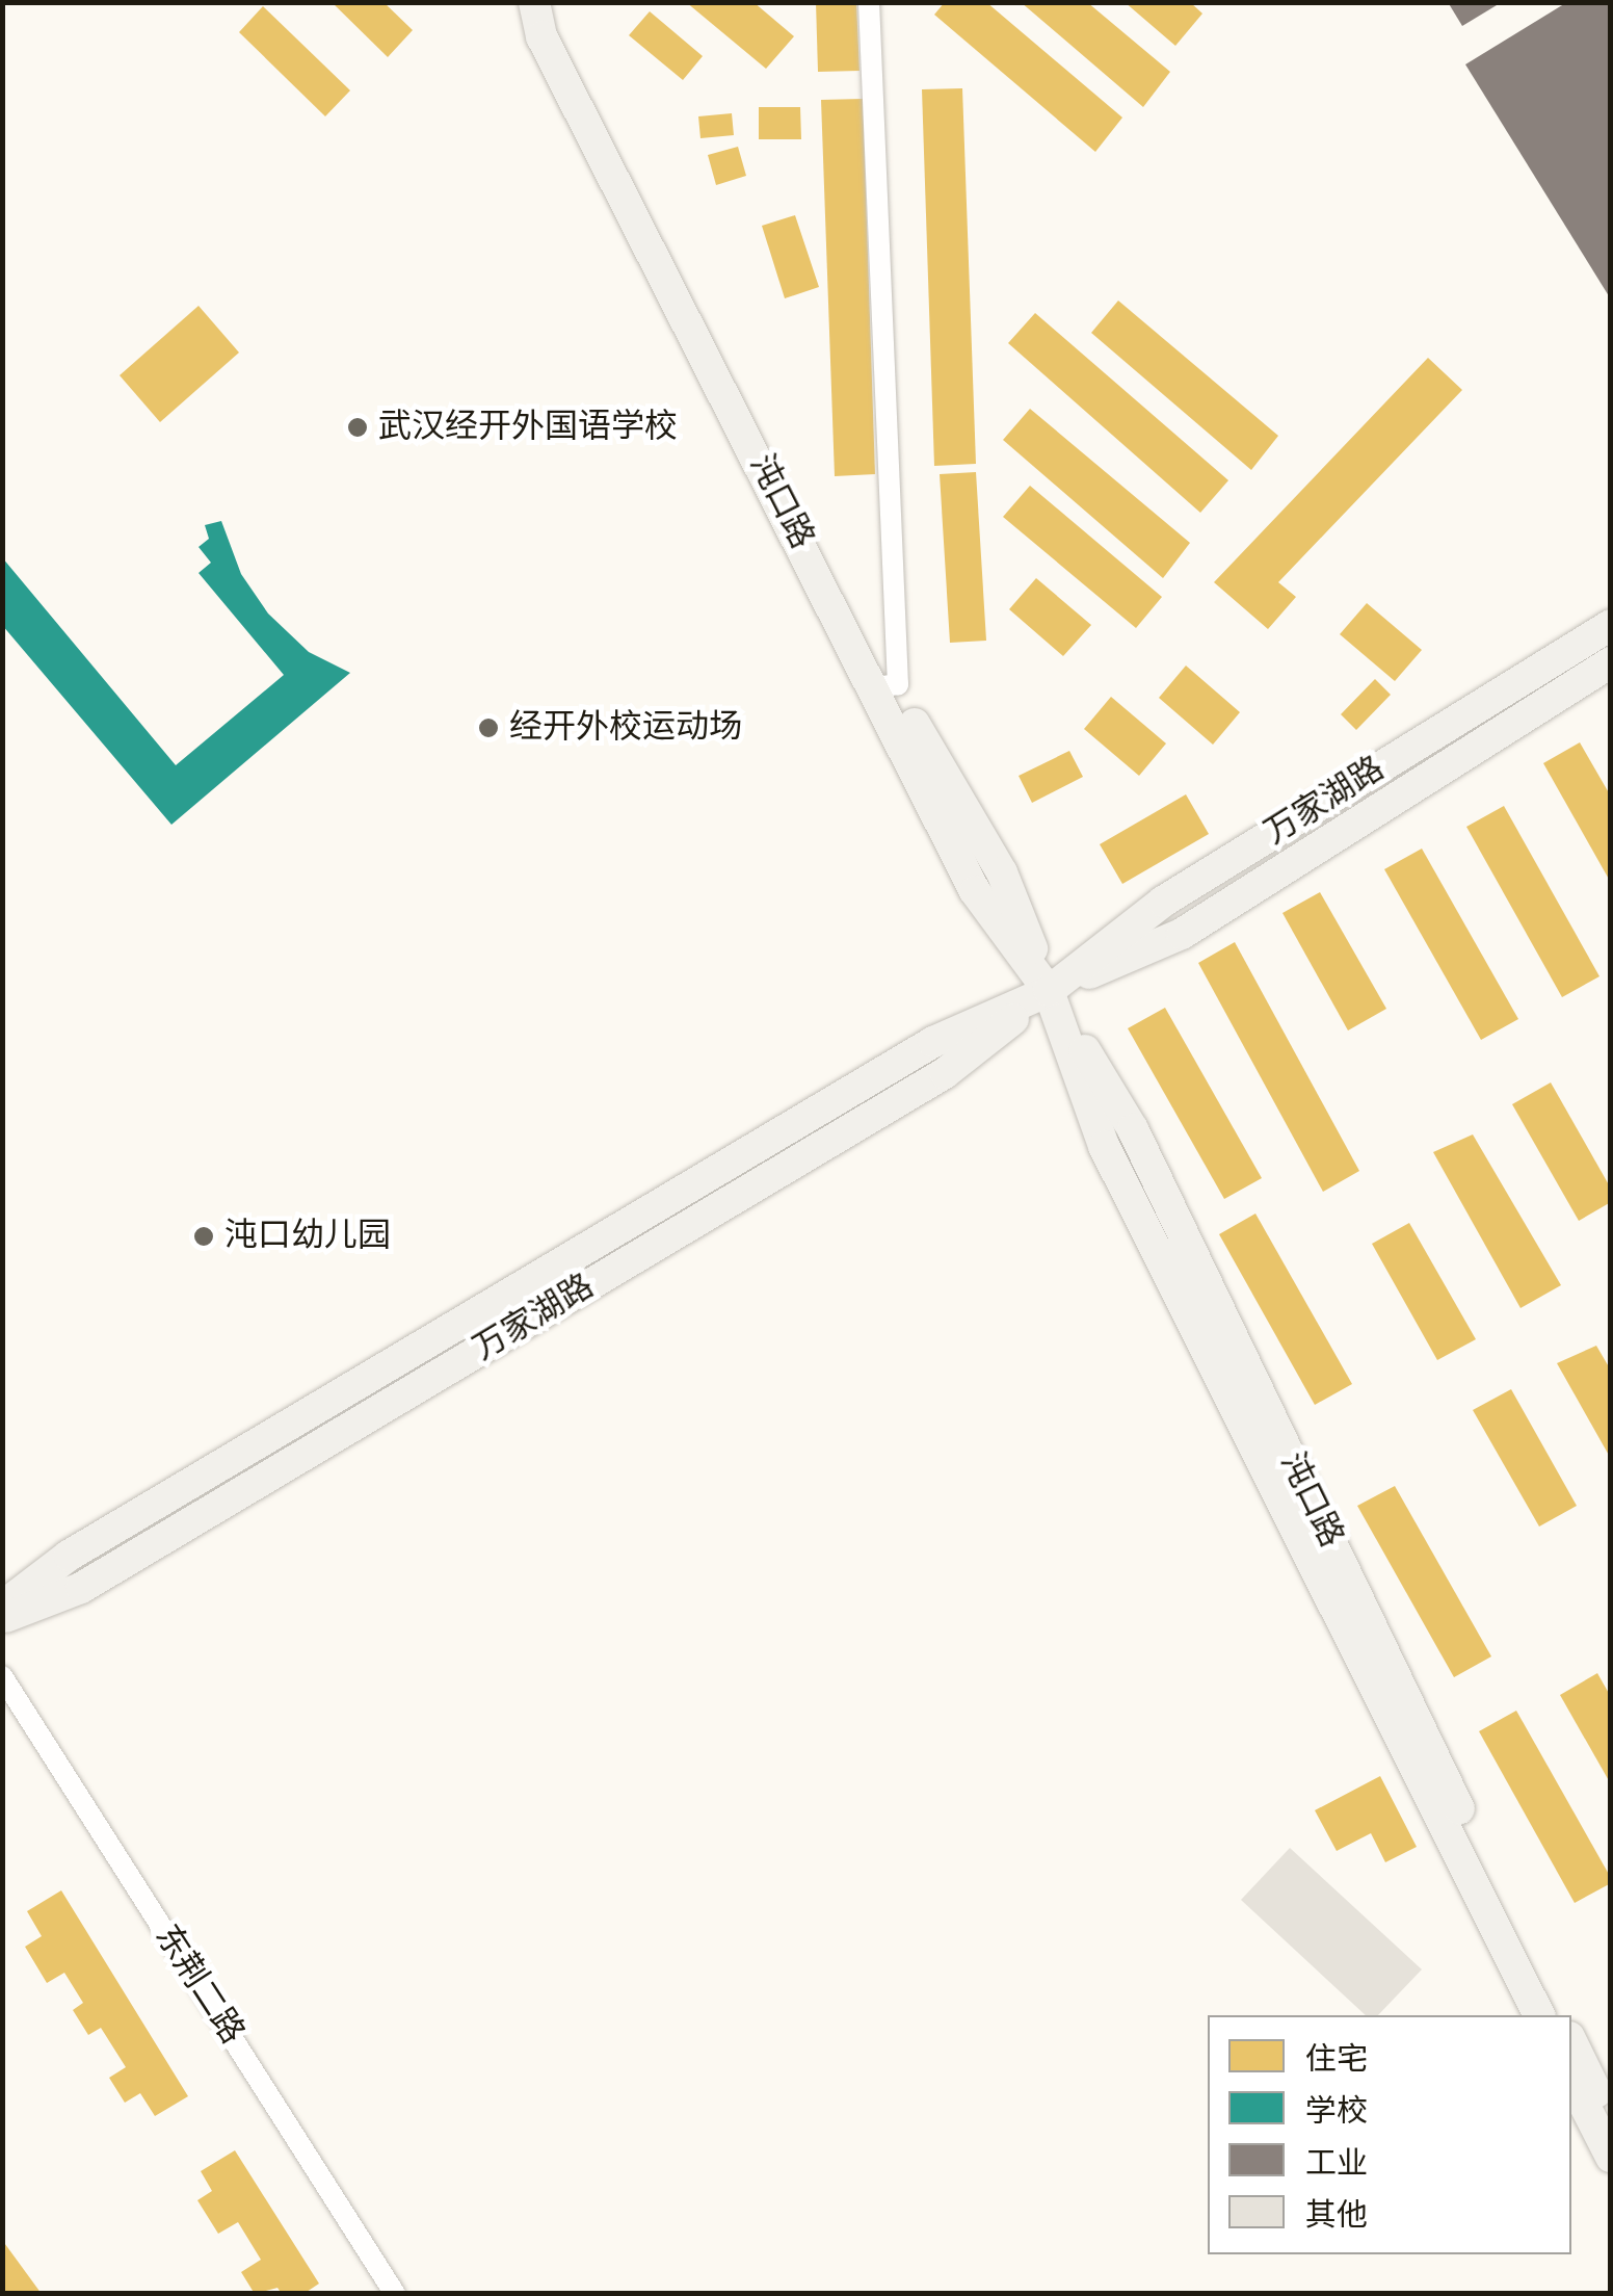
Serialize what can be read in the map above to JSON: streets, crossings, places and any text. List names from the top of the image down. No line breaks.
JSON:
{"streets":{"main road":["沌口路","万家湖路"],"street":["东荆二路"]},"crossings":[["沌口路","万家湖路"]],"places":["武汉经开外国语学校","经开外校运动场","沌口幼儿园"],"legend":["住宅","学校","工业","其他"]}
